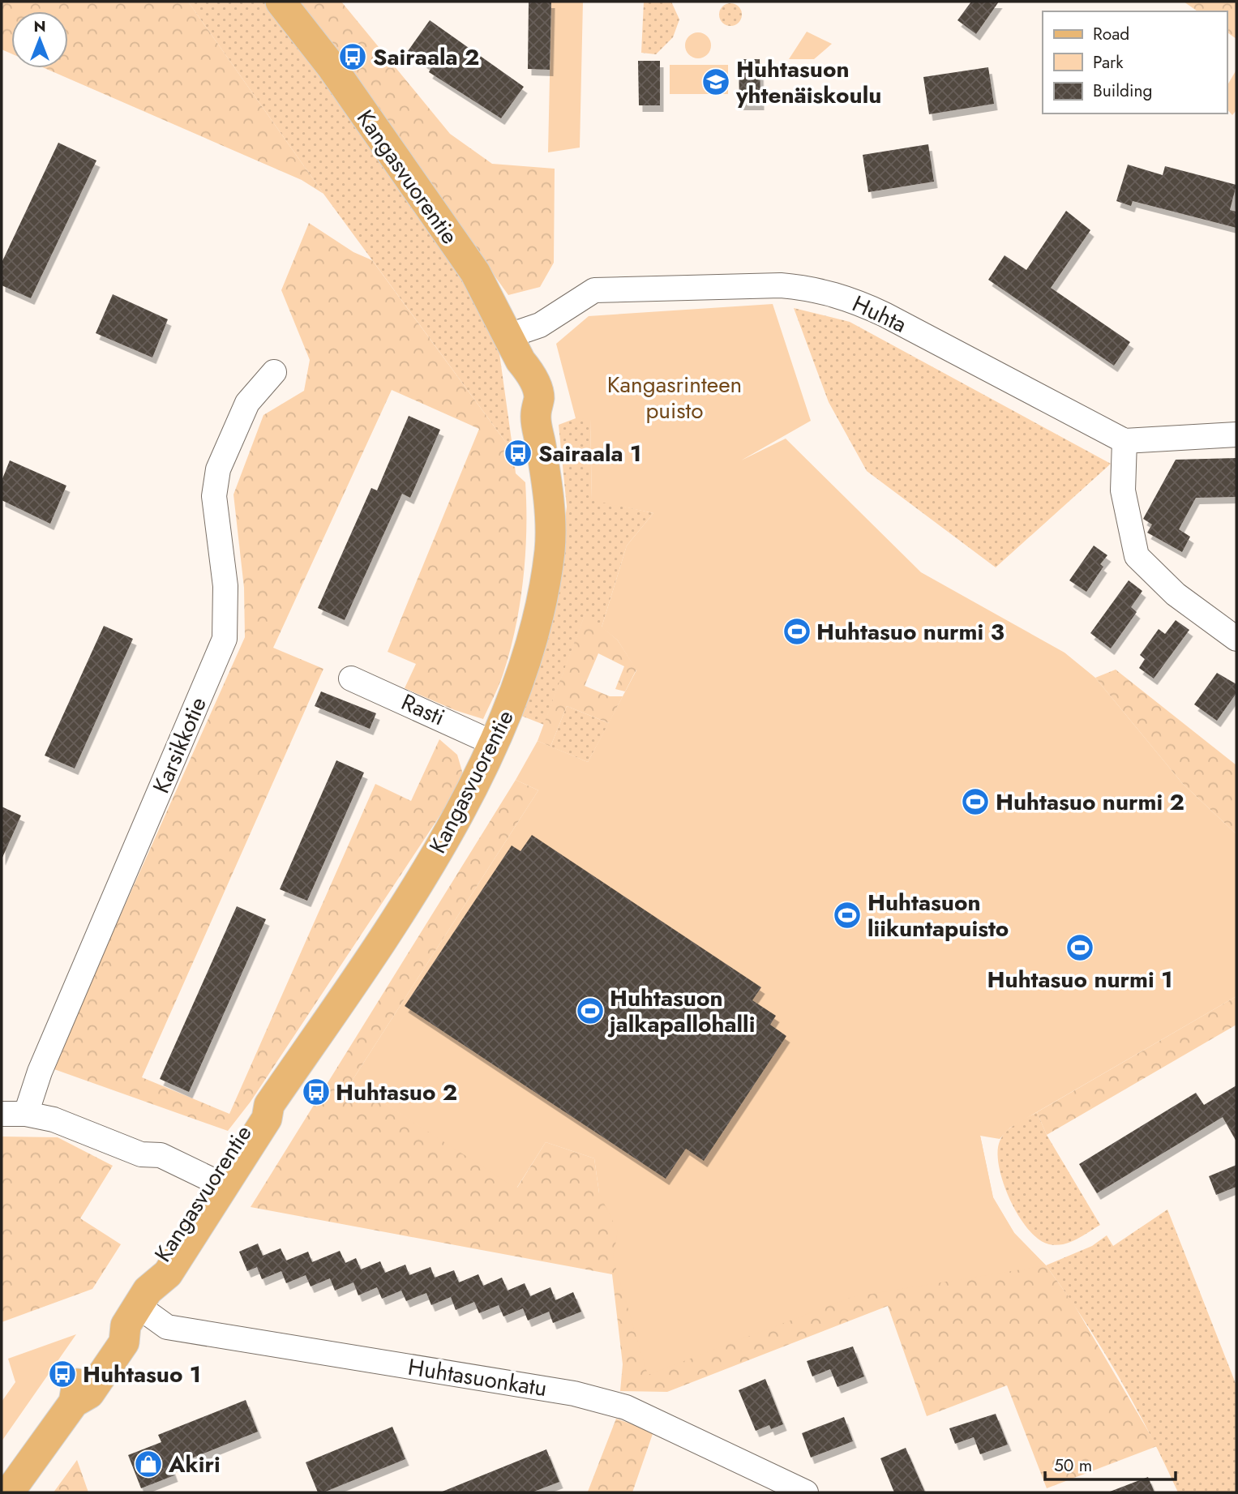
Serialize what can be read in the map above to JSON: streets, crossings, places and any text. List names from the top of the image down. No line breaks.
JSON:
{"streets":{"main road":["Kangasvuorentie"],"street":["Huhta","Rasti","Karsikkotie","Huhtasuonkatu"]},"crossings":[["Kangasvuorentie","Huhta"],["Kangasvuorentie","Rasti"],["Kangasvuorentie","Huhtasuonkatu"]],"parks":["Kangasrinteen puisto"],"places":{"bus stop":["Sairaala 2","Sairaala 1","Huhtasuo 2","Huhtasuo 1"],"school or university":["Huhtasuon yhtenäiskoulu"],"sports":["Huhtasuo nurmi 3","Huhtasuo nurmi 2","Huhtasuon liikuntapuisto","Huhtasuo nurmi 1","Huhtasuon jalkapallohalli"],"shop":["Akiri"]},"legend":["Road","Park","Building"],"scale_bar":"50 m","north":"top"}
